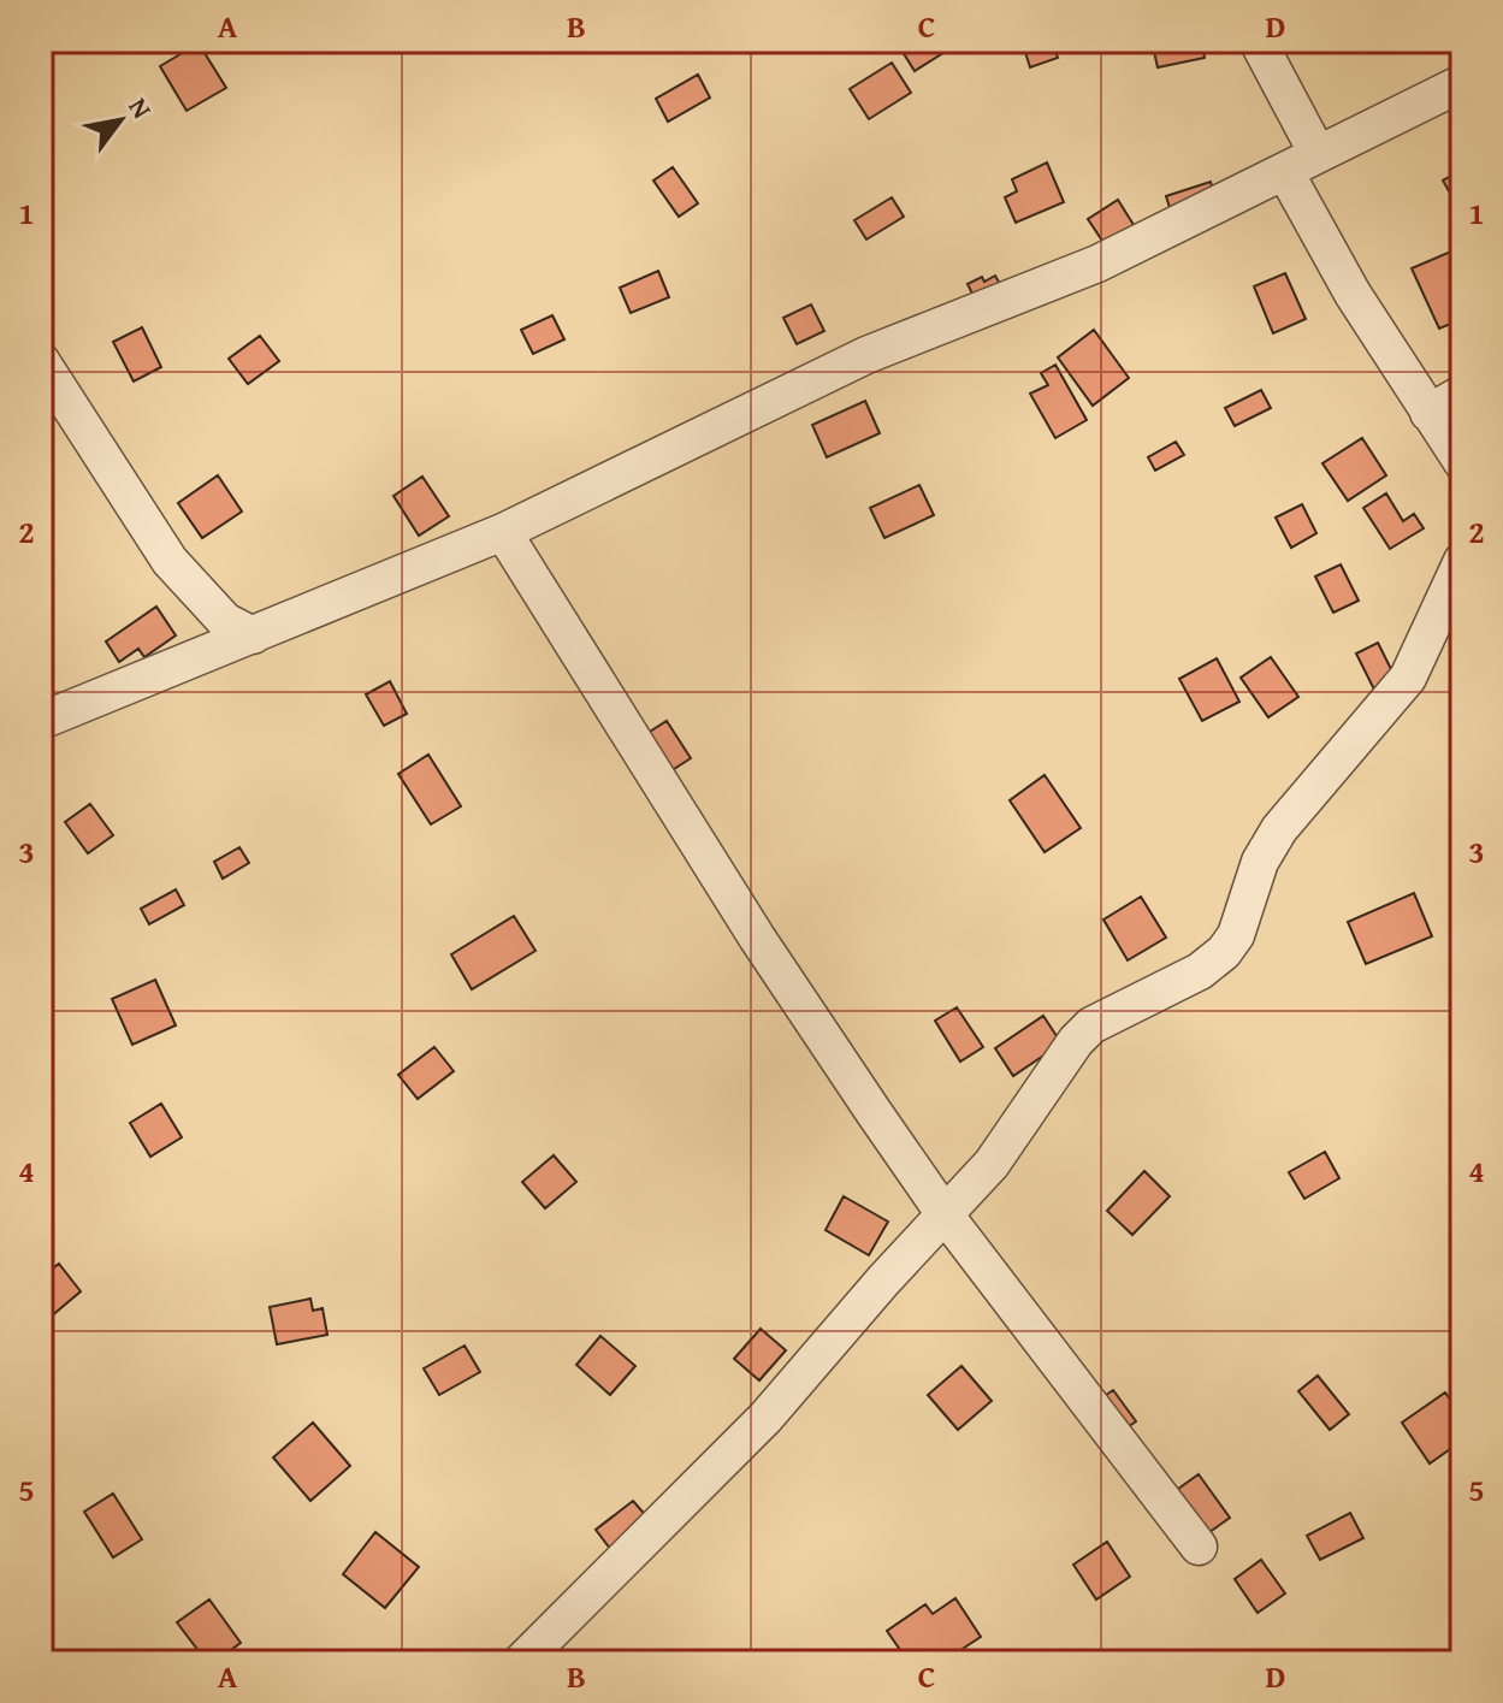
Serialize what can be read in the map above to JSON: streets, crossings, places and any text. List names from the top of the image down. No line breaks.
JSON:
{"north":"top right","grid":{"columns":["A","B","C","D"],"rows":["1","2","3","4","5"]}}
